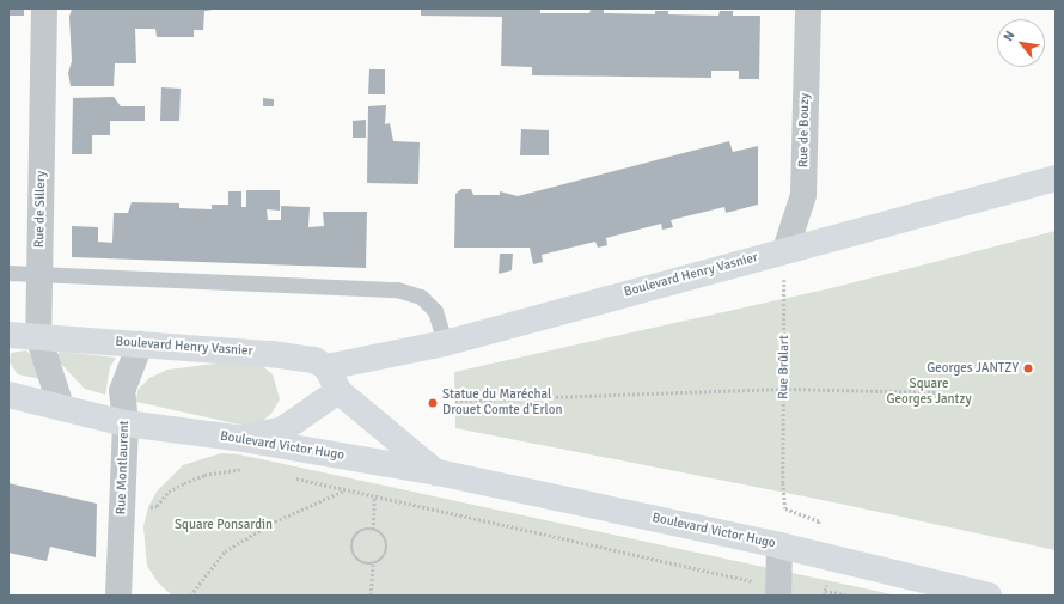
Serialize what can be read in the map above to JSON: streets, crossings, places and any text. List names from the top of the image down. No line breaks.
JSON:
{"streets":{"main road":["Boulevard Henry Vasnier","Boulevard Victor Hugo"],"street":["Rue de Bouzy","Rue de Sillery","Rue Montlaurent"],"path":["Rue Brûlart"]},"crossings":[["Rue de Bouzy","Boulevard Henry Vasnier"],["Rue de Bouzy","Rue Brûlart"],["Rue de Sillery","Boulevard Henry Vasnier"],["Rue de Sillery","Boulevard Victor Hugo"],["Boulevard Henry Vasnier","Rue Brûlart"],["Boulevard Henry Vasnier","Rue Montlaurent"],["Rue Brûlart","Boulevard Victor Hugo"],["Boulevard Victor Hugo","Rue Montlaurent"]],"parks":["Square Georges Jantzy","Square Ponsardin"],"places":["Georges JANTZY","Statue du Maréchal Drouet Comte d'Erlon"],"north":"top left"}
